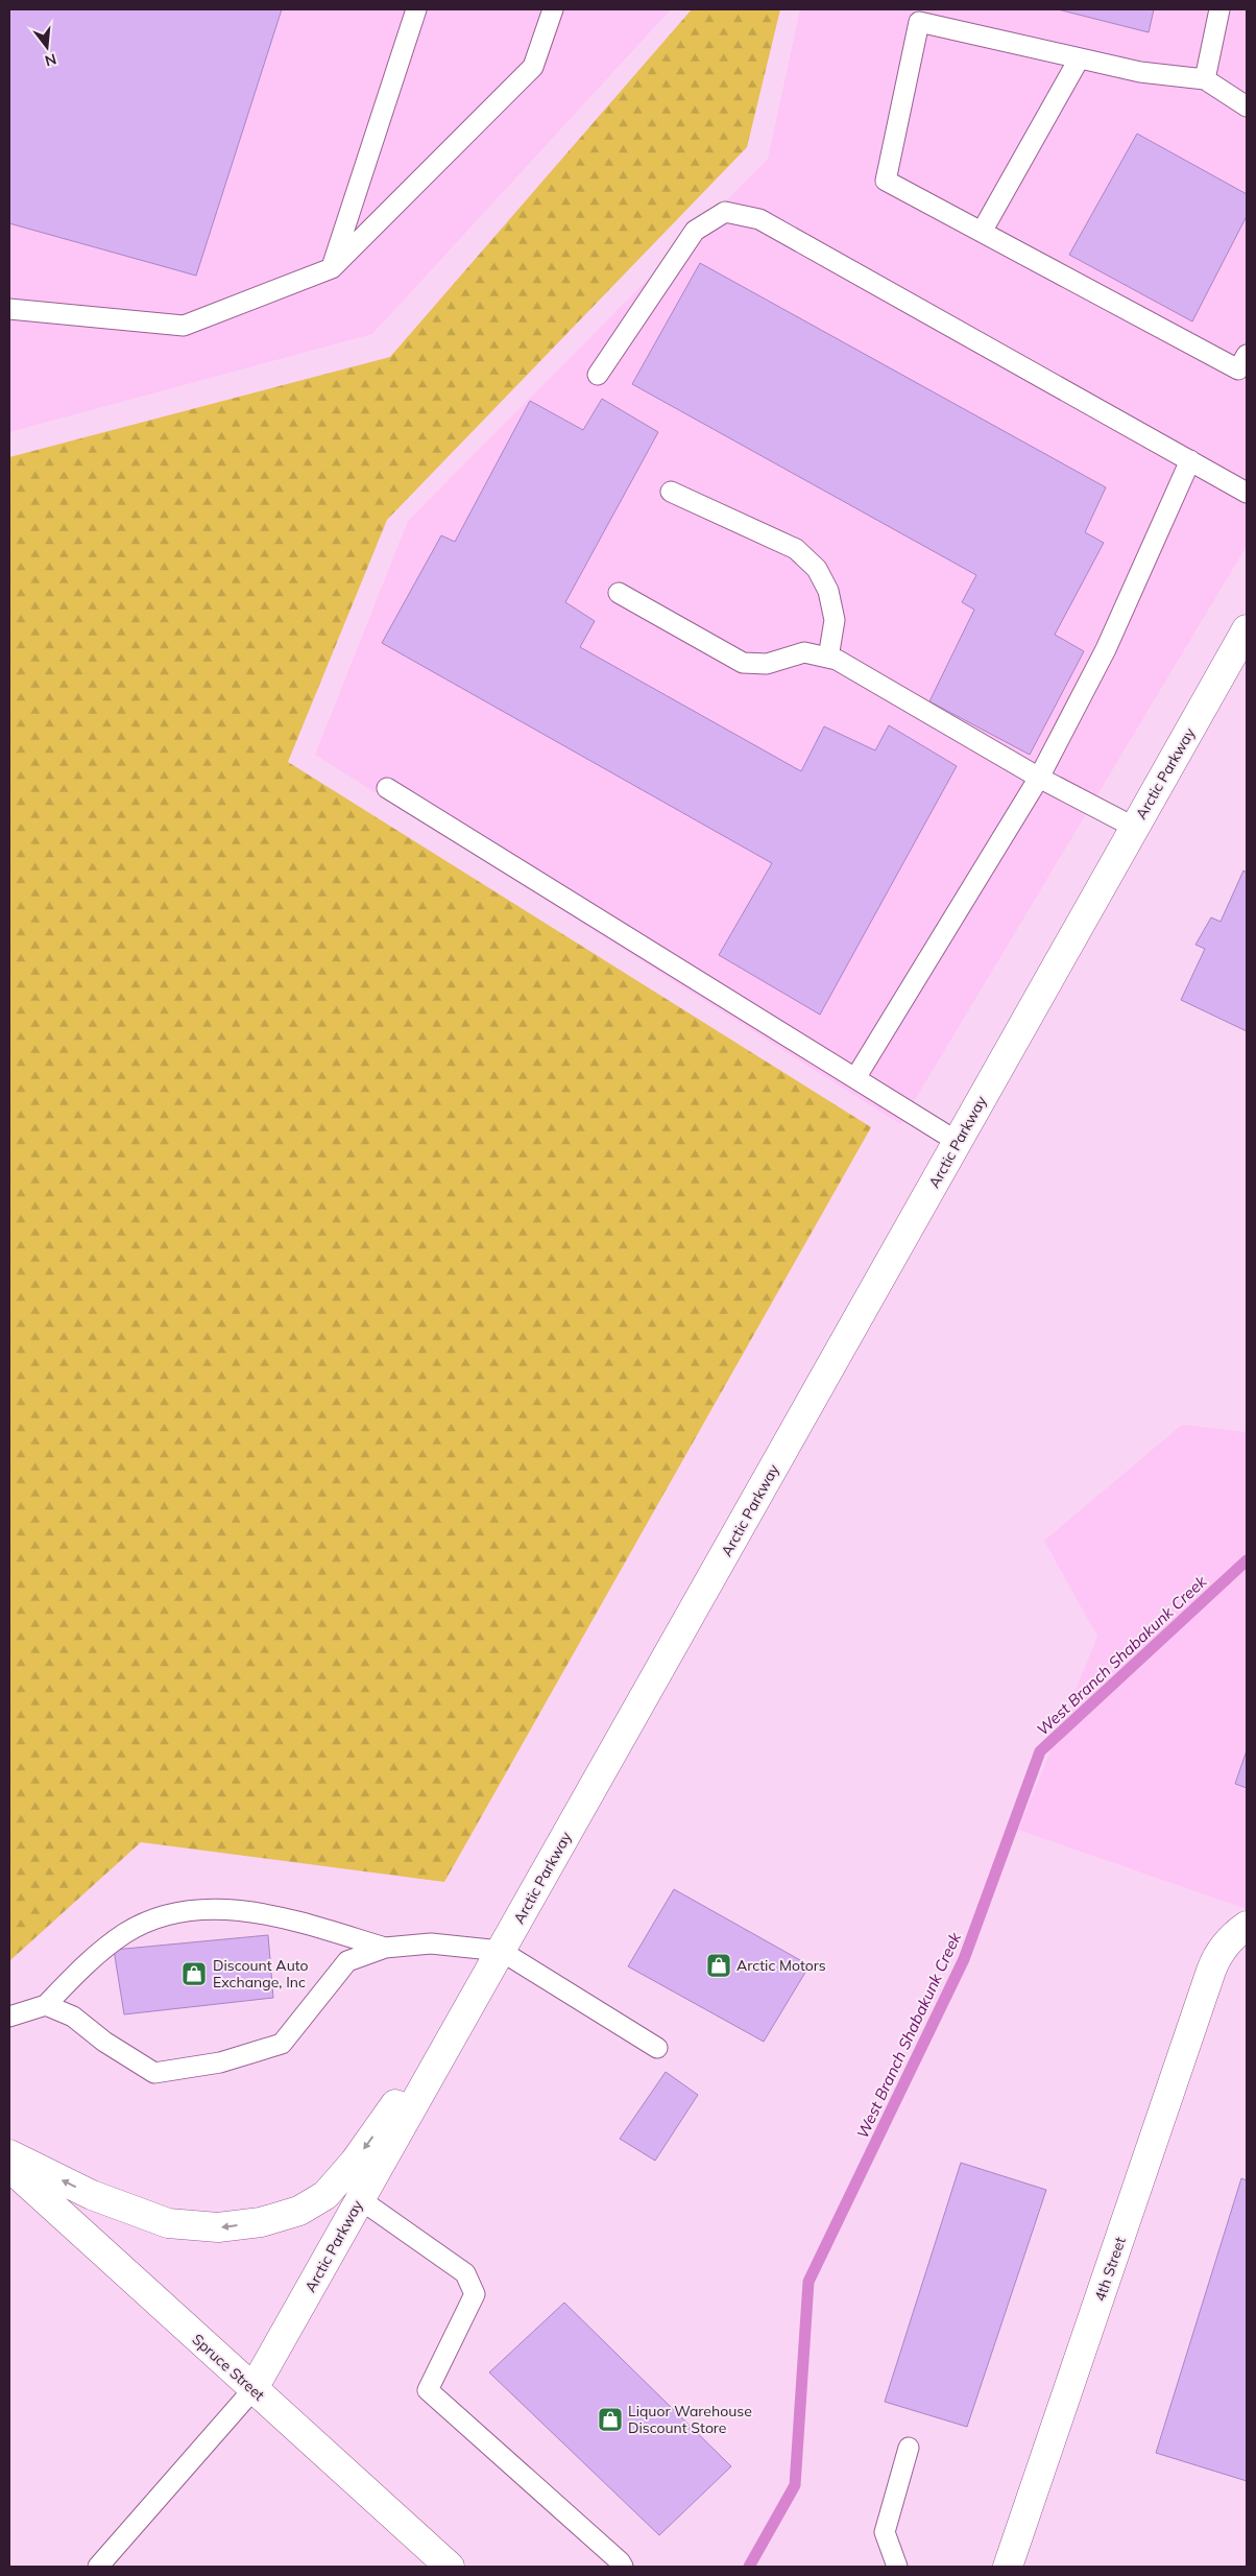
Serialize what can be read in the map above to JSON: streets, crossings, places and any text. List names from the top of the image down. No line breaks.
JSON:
{"streets":{"street":["Arctic Parkway","4th Street","Spruce Street"]},"crossings":[["Arctic Parkway","Spruce Street"]],"water":["West Branch Shabakunk Creek"],"places":{"shop":["Arctic Motors","Discount Auto Exchange, Inc","Liquor Warehouse Discount Store"]},"north":"bottom"}
